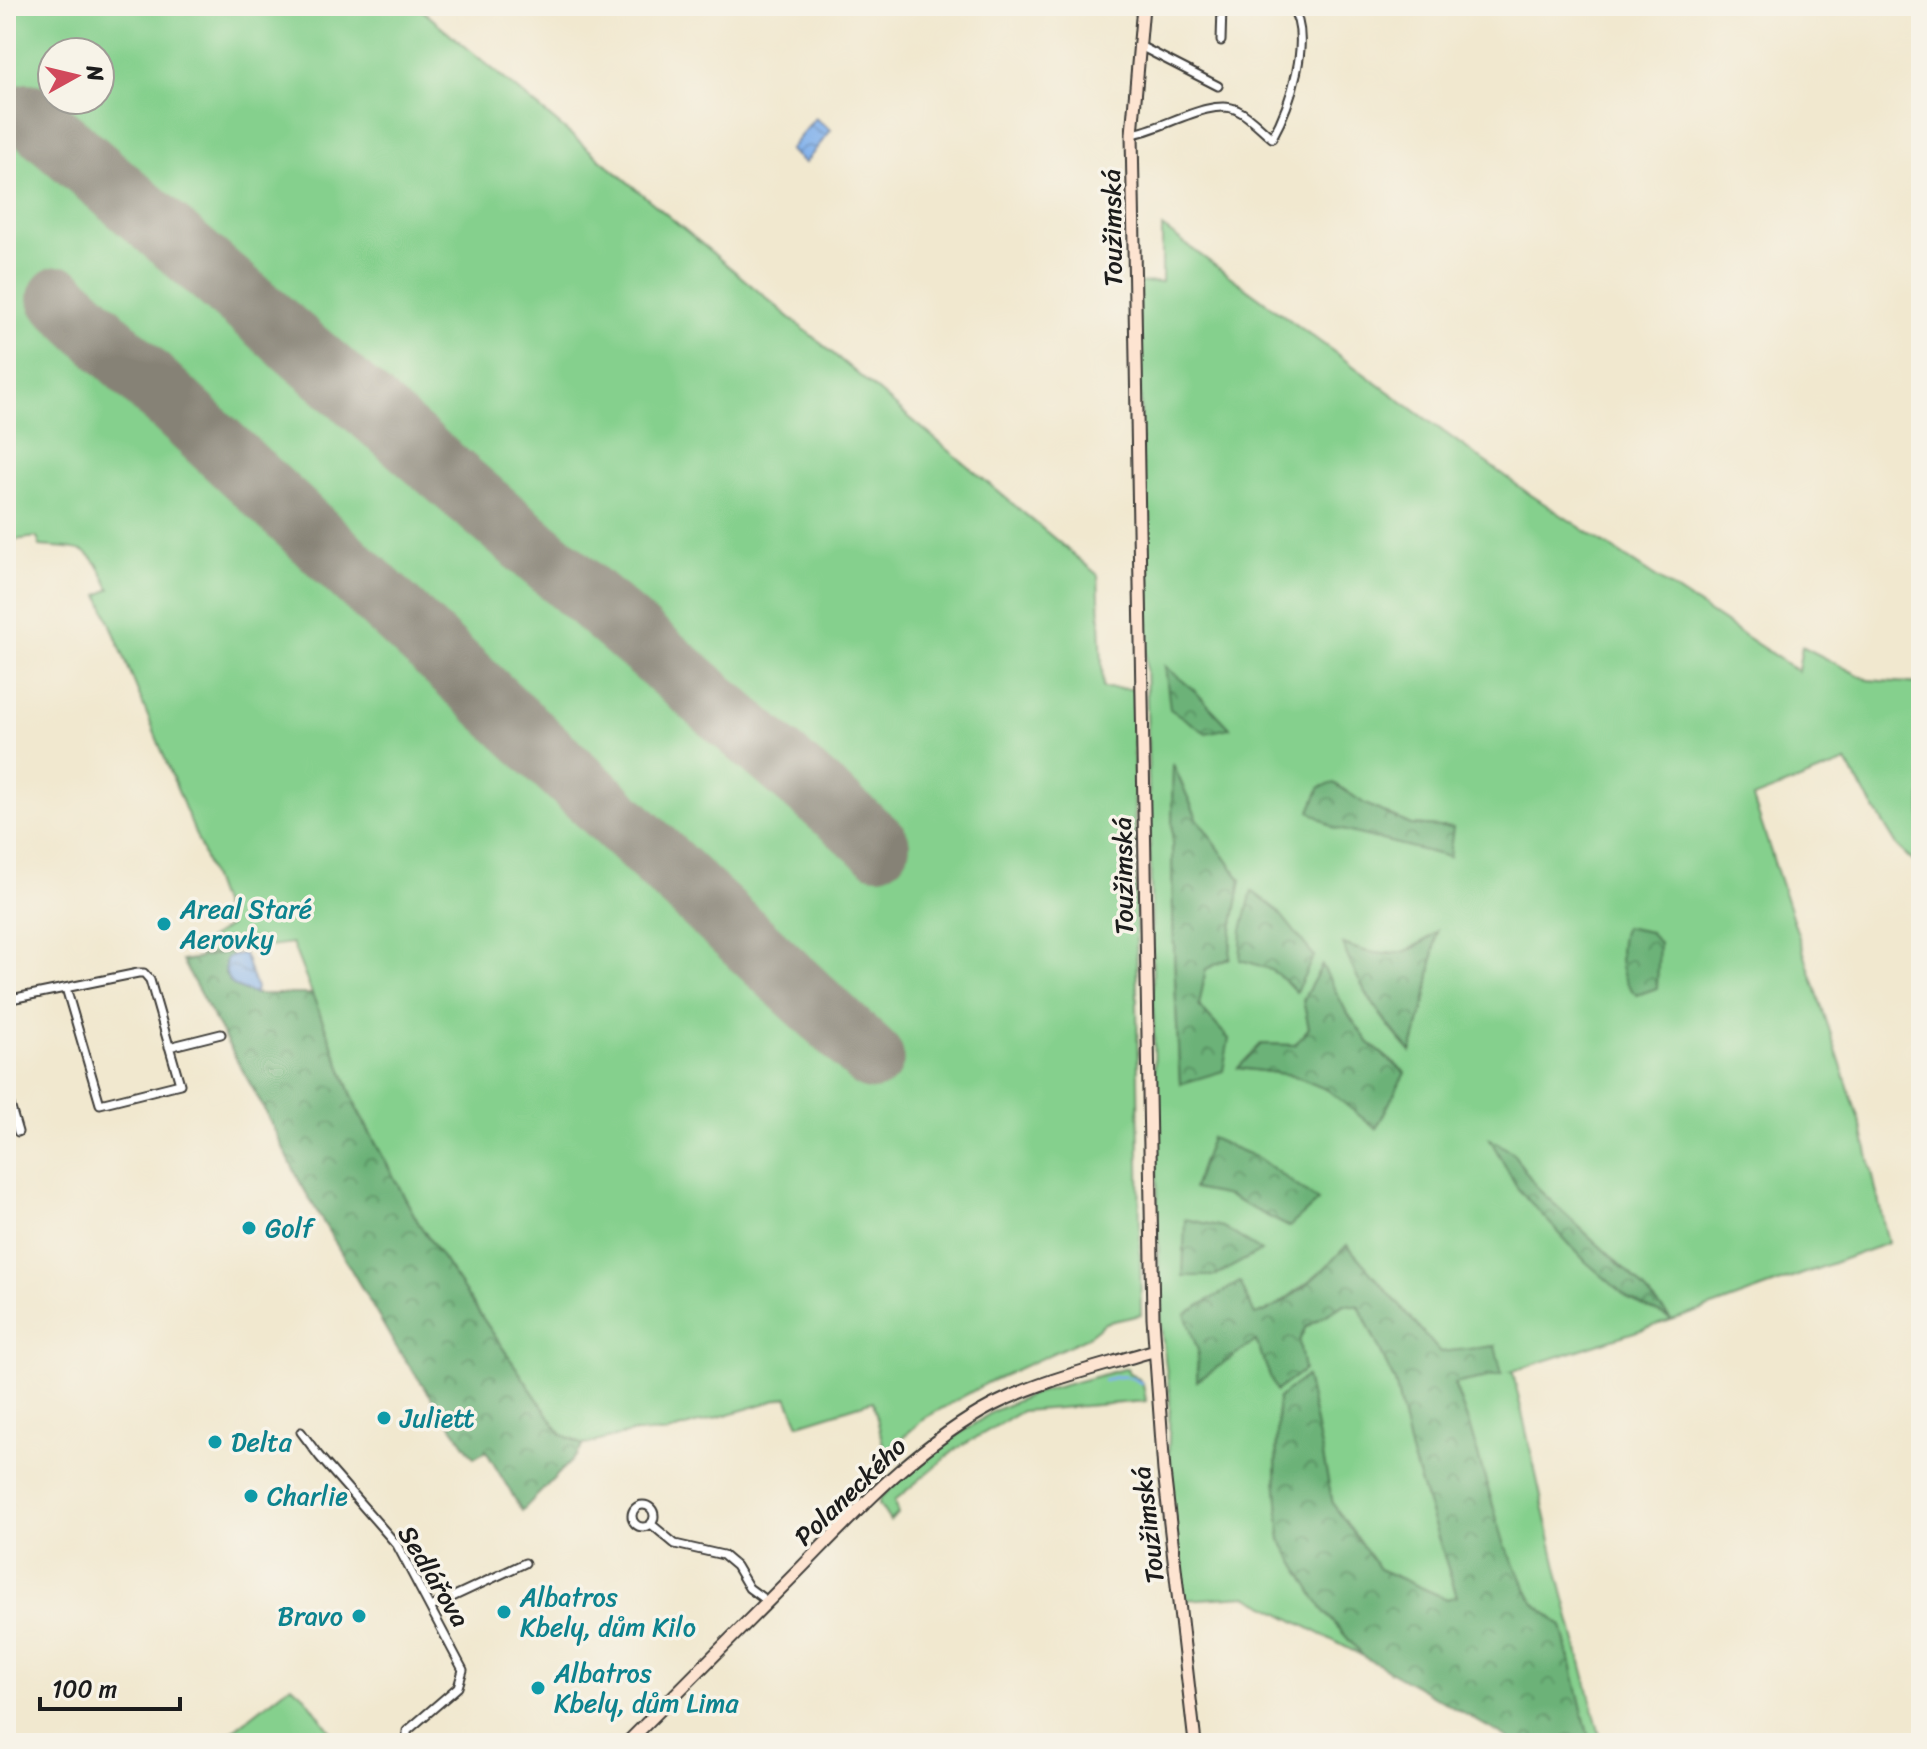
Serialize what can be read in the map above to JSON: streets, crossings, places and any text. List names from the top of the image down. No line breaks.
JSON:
{"streets":{"street":["Toužimská","Polaneckého","Sedlářova"]},"crossings":[["Toužimská","Polaneckého"]],"places":["Areal Staré Aerovky","Golf","Juliett","Delta","Charlie","Albatros Kbely, dům Kilo","Bravo","Albatros Kbely, dům Lima"],"scale_bar":"100 m","north":"right"}
